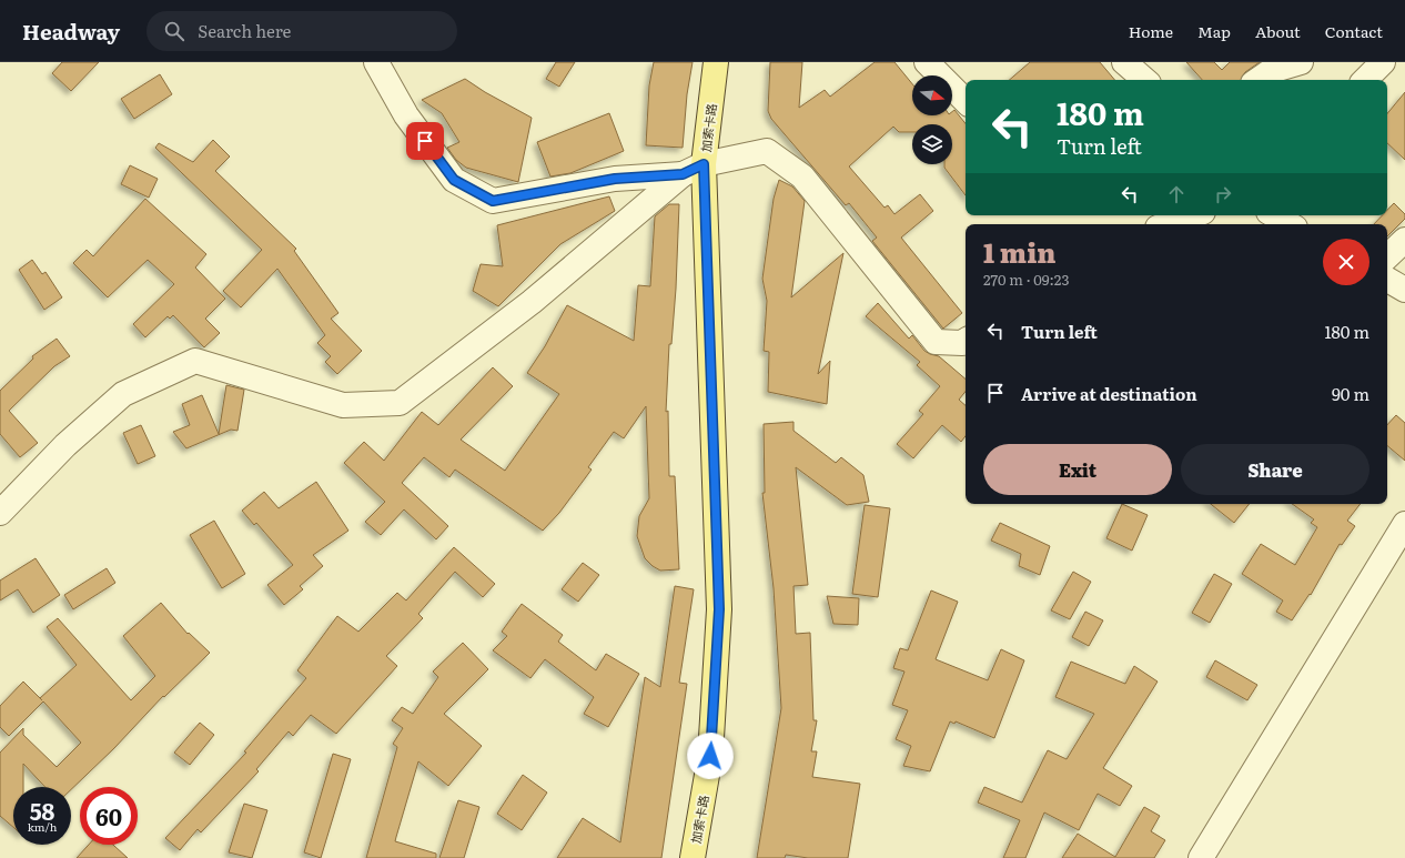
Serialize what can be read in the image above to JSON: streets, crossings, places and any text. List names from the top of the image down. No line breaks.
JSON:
{"streets":{"main road":["加索卡路"]},"north":"right","page":{"header":"Headway","search":"Search here","nav":["Home","Map","About","Contact"],"turn":["180 m","Turn left"],"heading":["1 min","270 m · 09:23"],"list":[{"name":"Turn left","value":"180 m"},{"name":"Arrive at destination","value":"90 m"}],"buttons":["Exit","Share"],"speed":"58 km/h","limit":"60"}}
